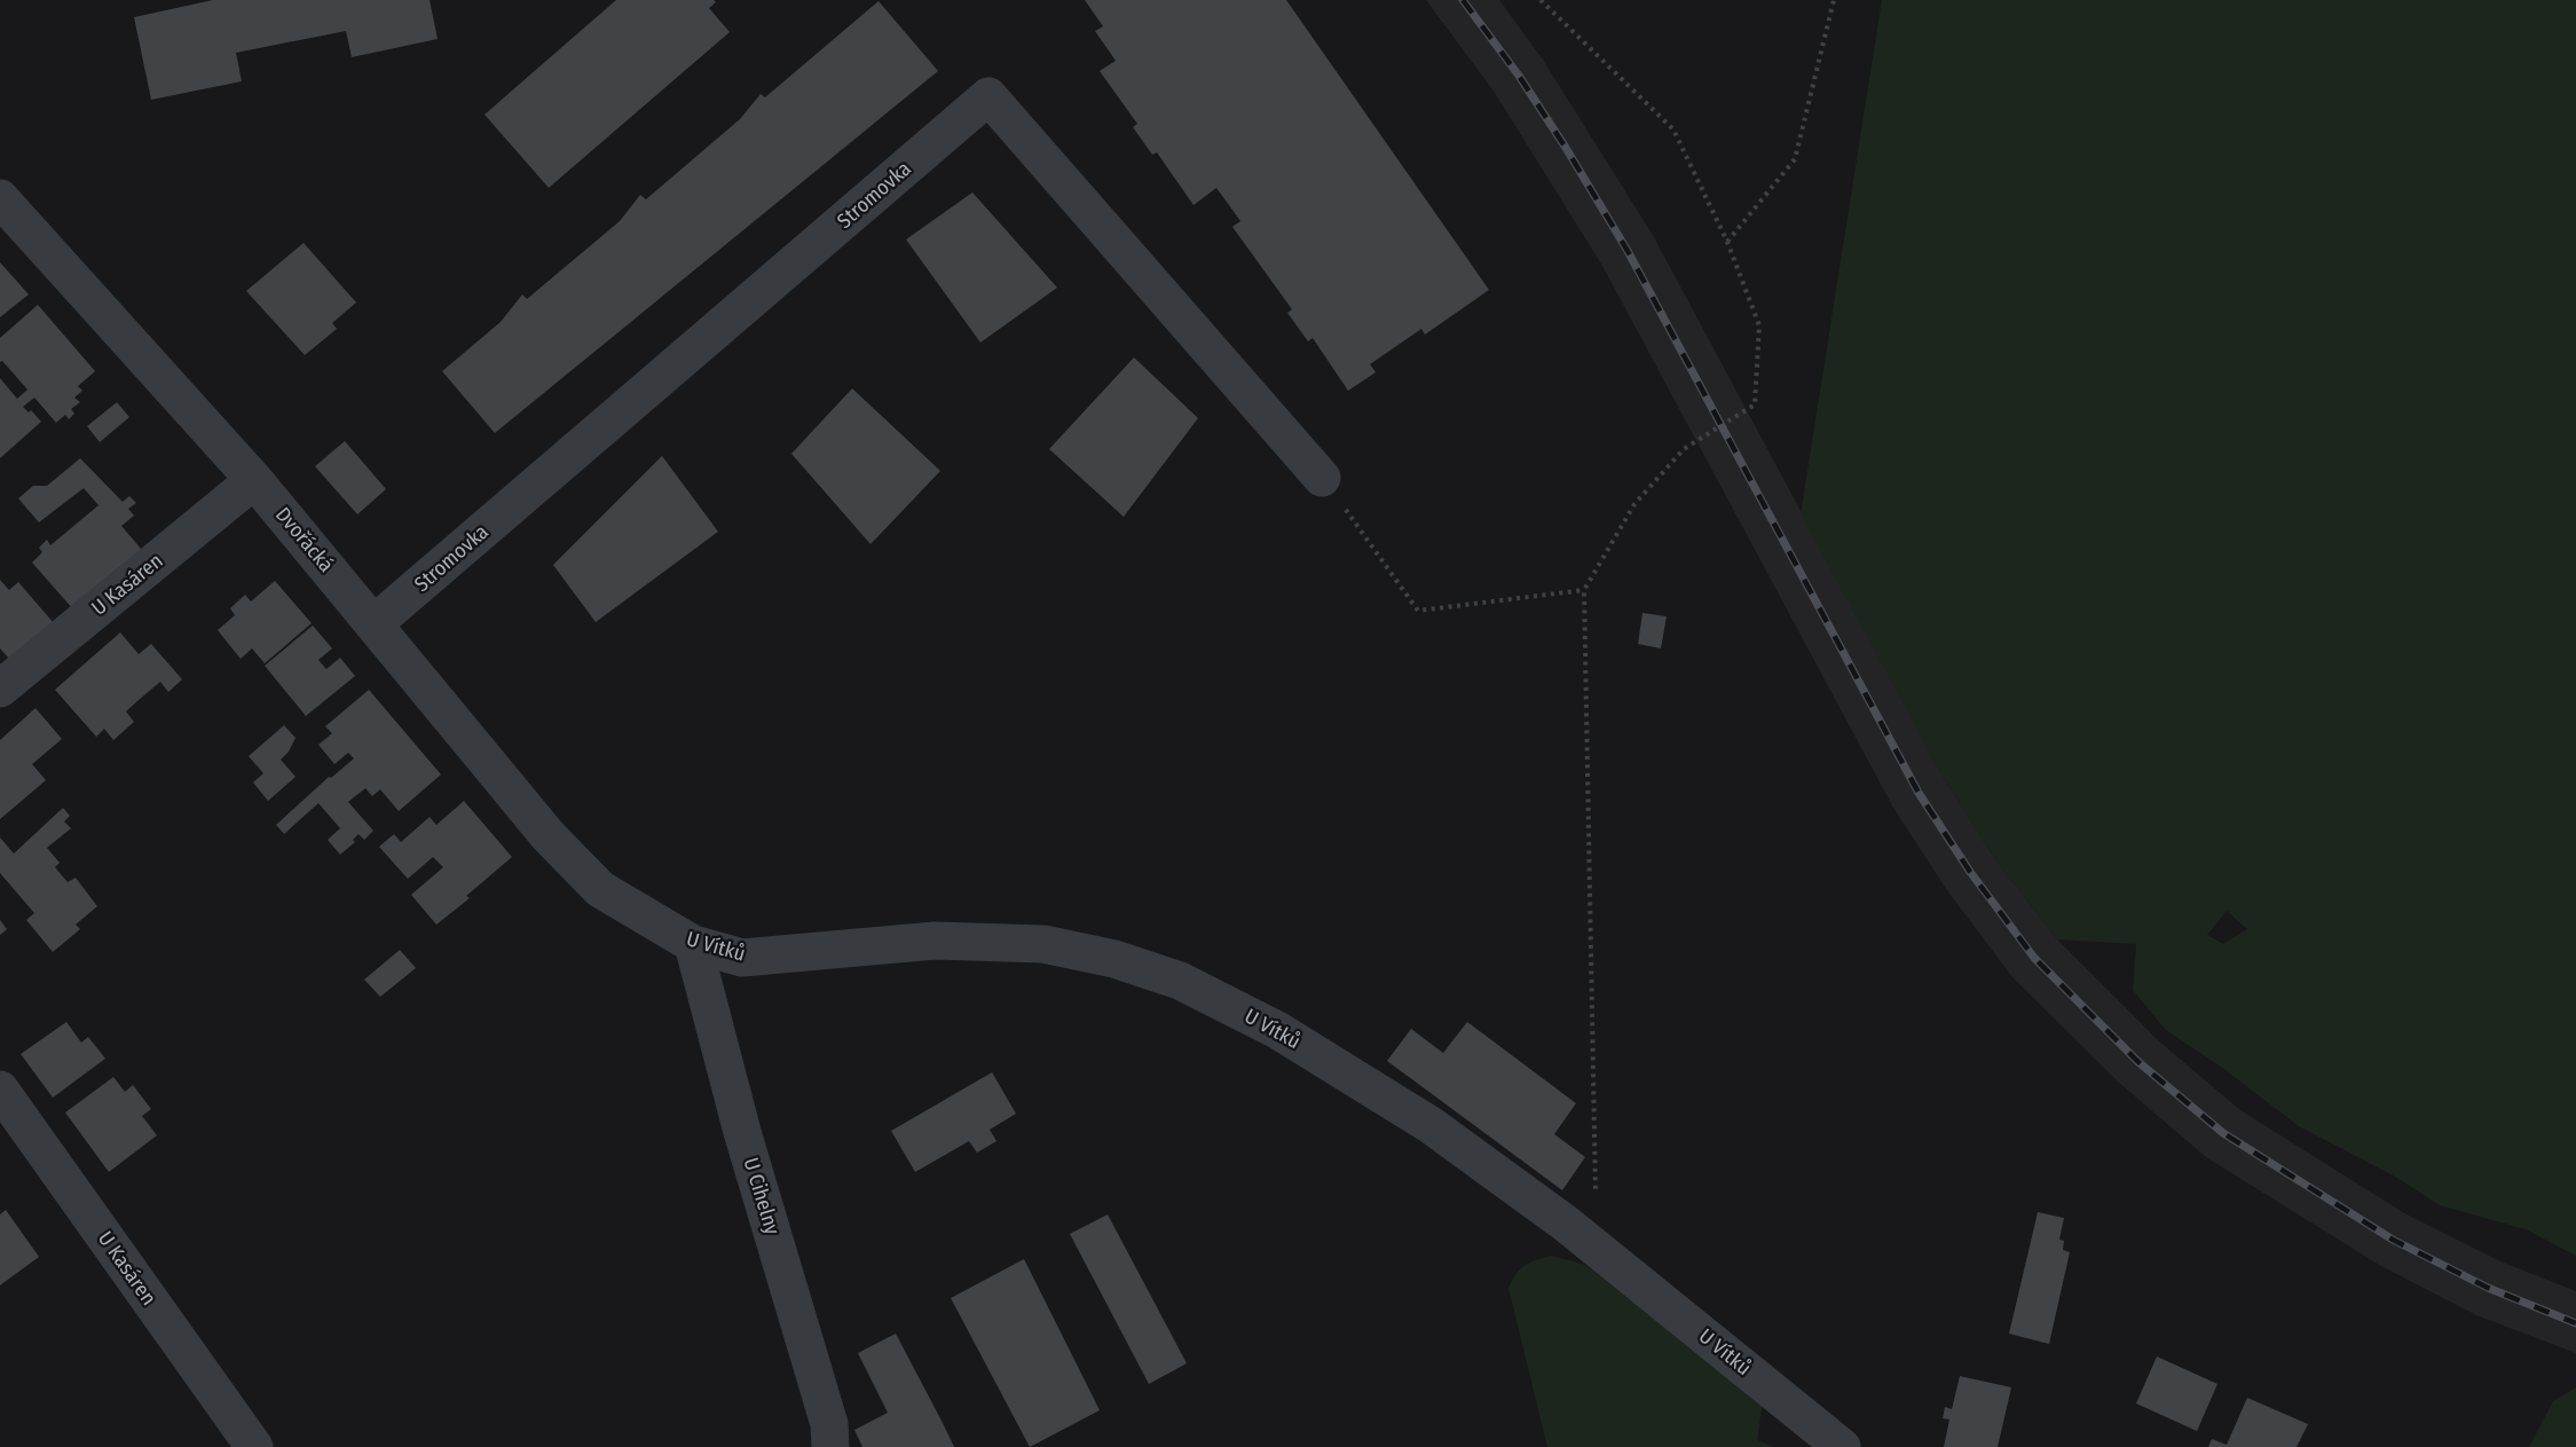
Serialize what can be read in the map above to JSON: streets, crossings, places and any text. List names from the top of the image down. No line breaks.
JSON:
{"streets":{"street":["Stromovka","Dvořácká","U Kasáren","U Vítků","U Cihelny"]},"crossings":[["Stromovka","Dvořácká"],["Dvořácká","U Kasáren"],["Dvořácká","U Vítků"],["U Vítků","U Cihelny"]]}
